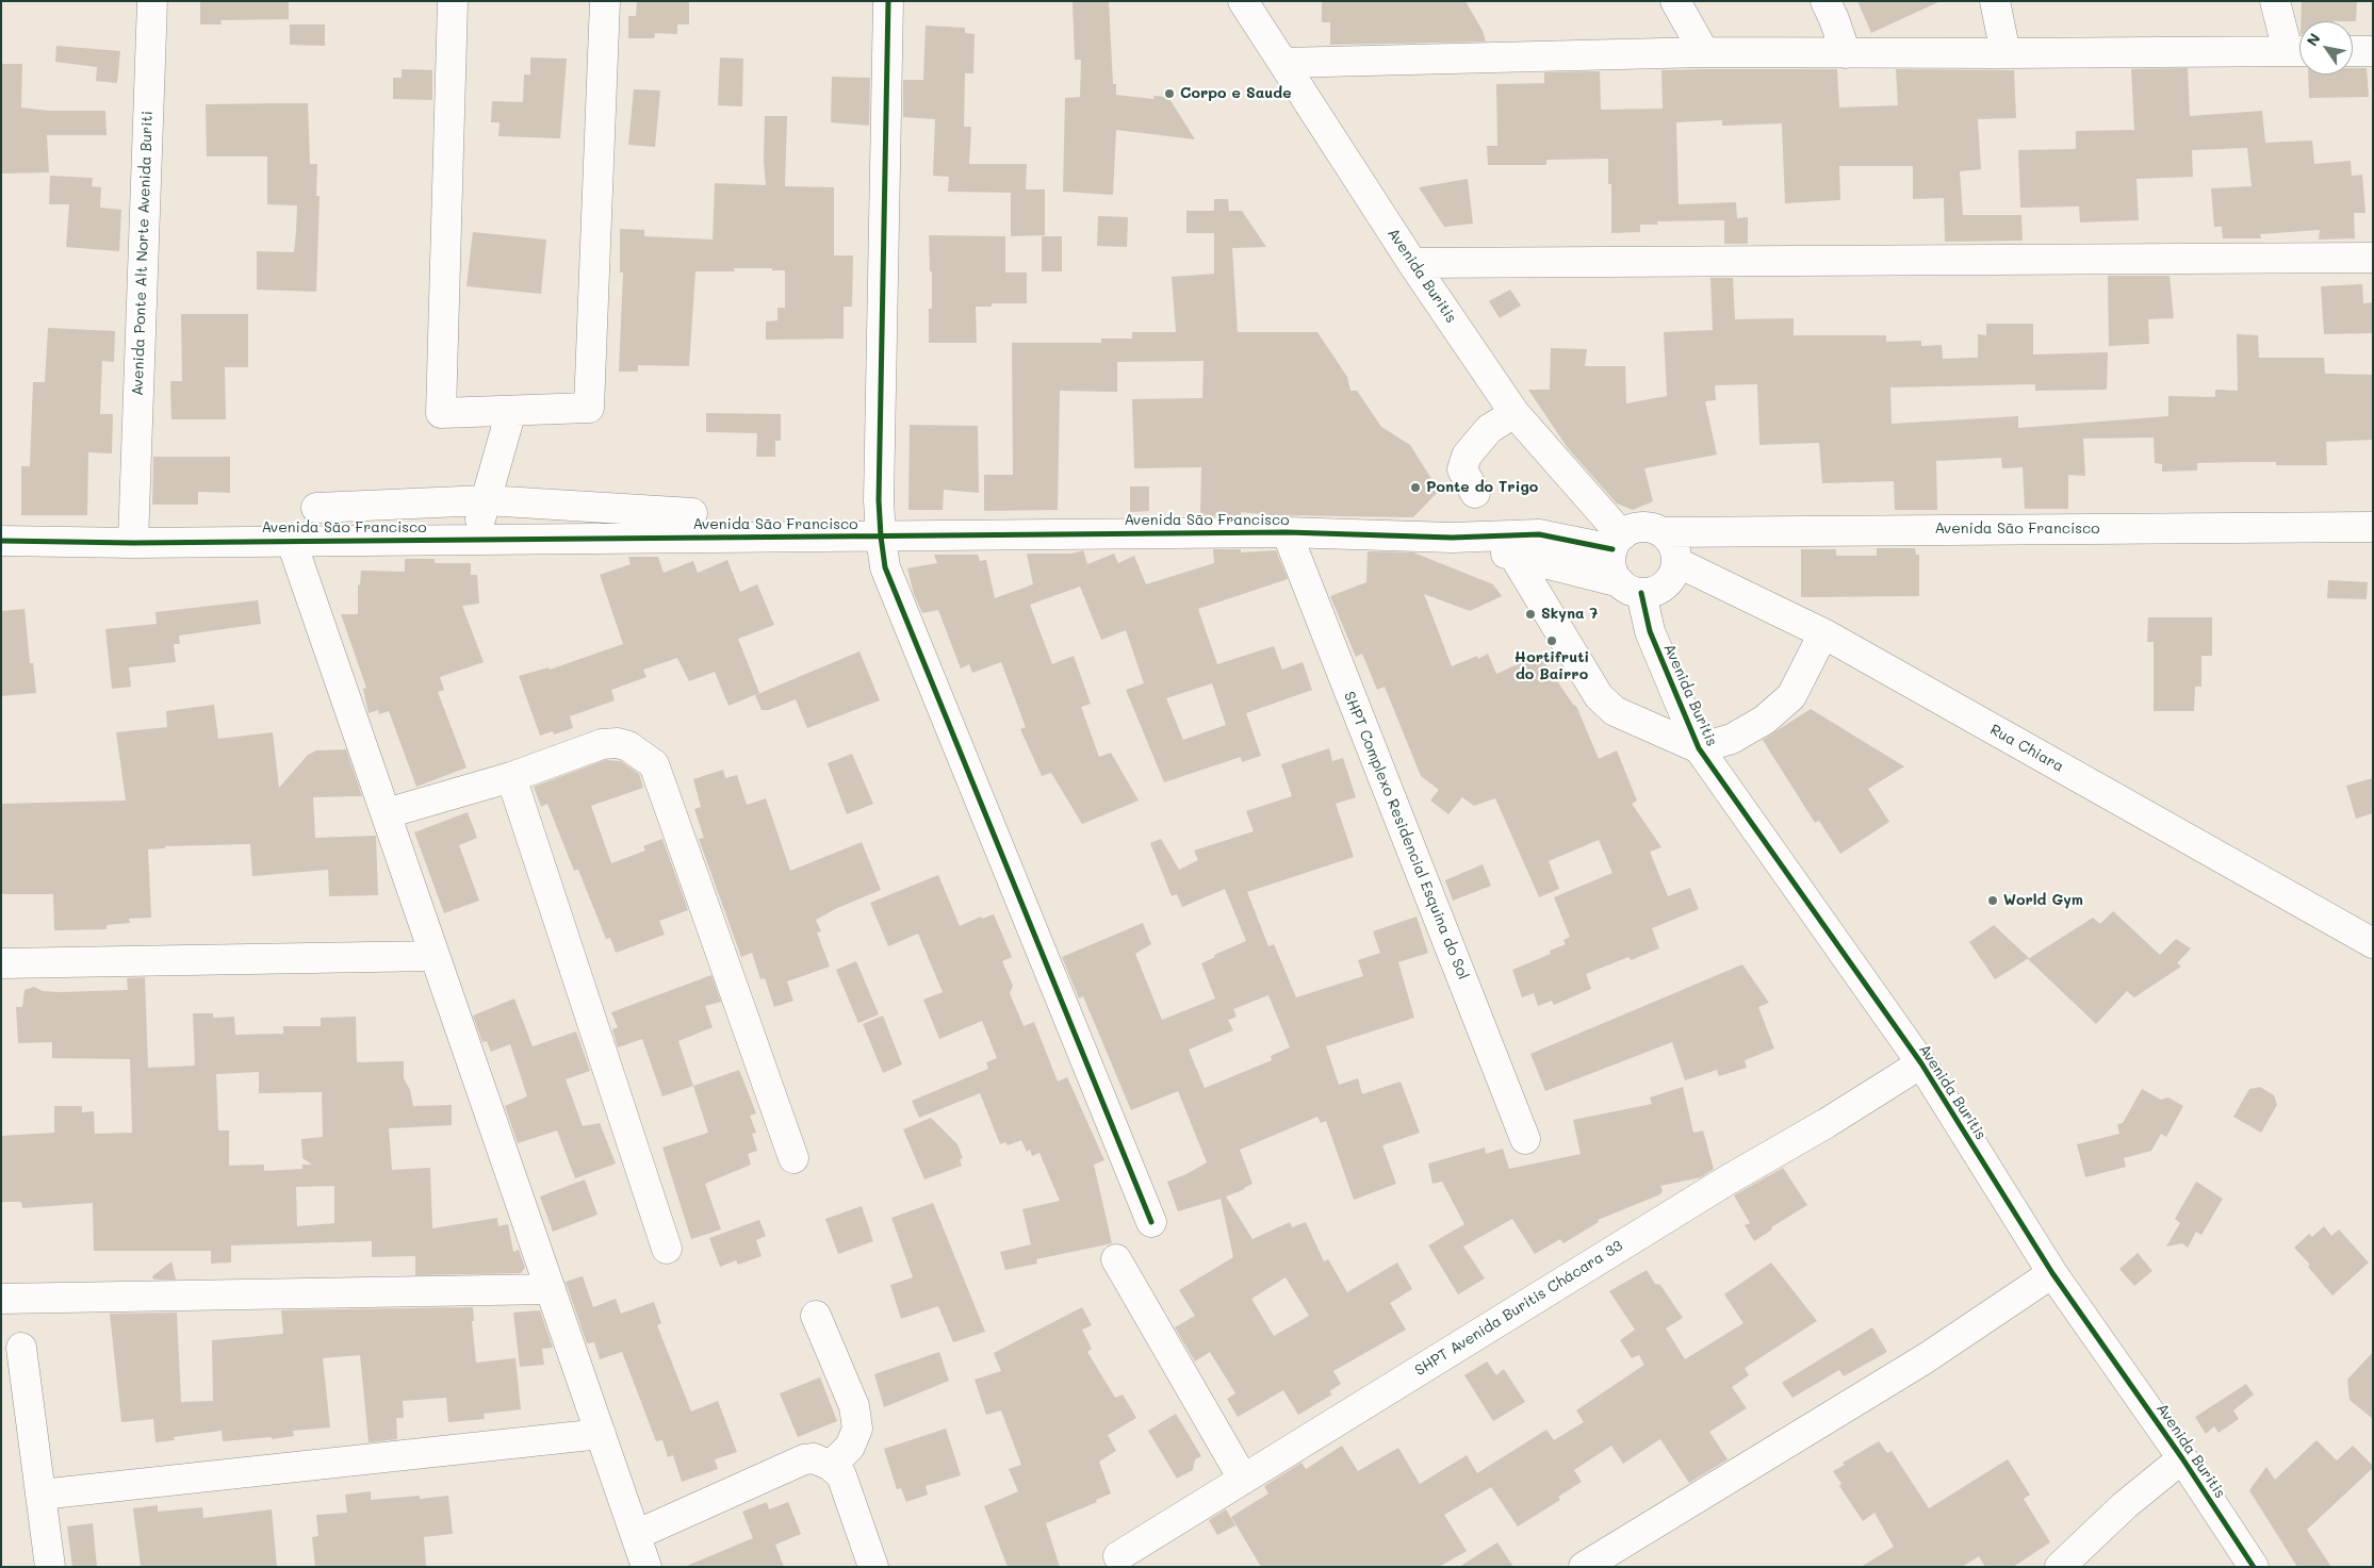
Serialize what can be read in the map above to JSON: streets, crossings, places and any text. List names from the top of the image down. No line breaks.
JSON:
{"streets":{"street":["Avenida Ponte Alt Norte Avenida Buriti","Avenida Buritis","Avenida São Francisco","Rua Chiara","SHPT Complexo Residencial Esquina do Sol","SHPT Avenida Buritis Chácara 33"]},"crossings":[["Avenida Ponte Alt Norte Avenida Buriti","Avenida São Francisco"],["Avenida Buritis","Avenida São Francisco"],["Avenida Buritis","Rua Chiara"],["Avenida Buritis","SHPT Avenida Buritis Chácara 33"],["Avenida São Francisco","Rua Chiara"],["Avenida São Francisco","SHPT Complexo Residencial Esquina do Sol"]],"places":["Corpo e Saude","Ponte do Trigo","Skyna 7","Hortifruti do Bairro","World Gym"],"north":"top left"}
